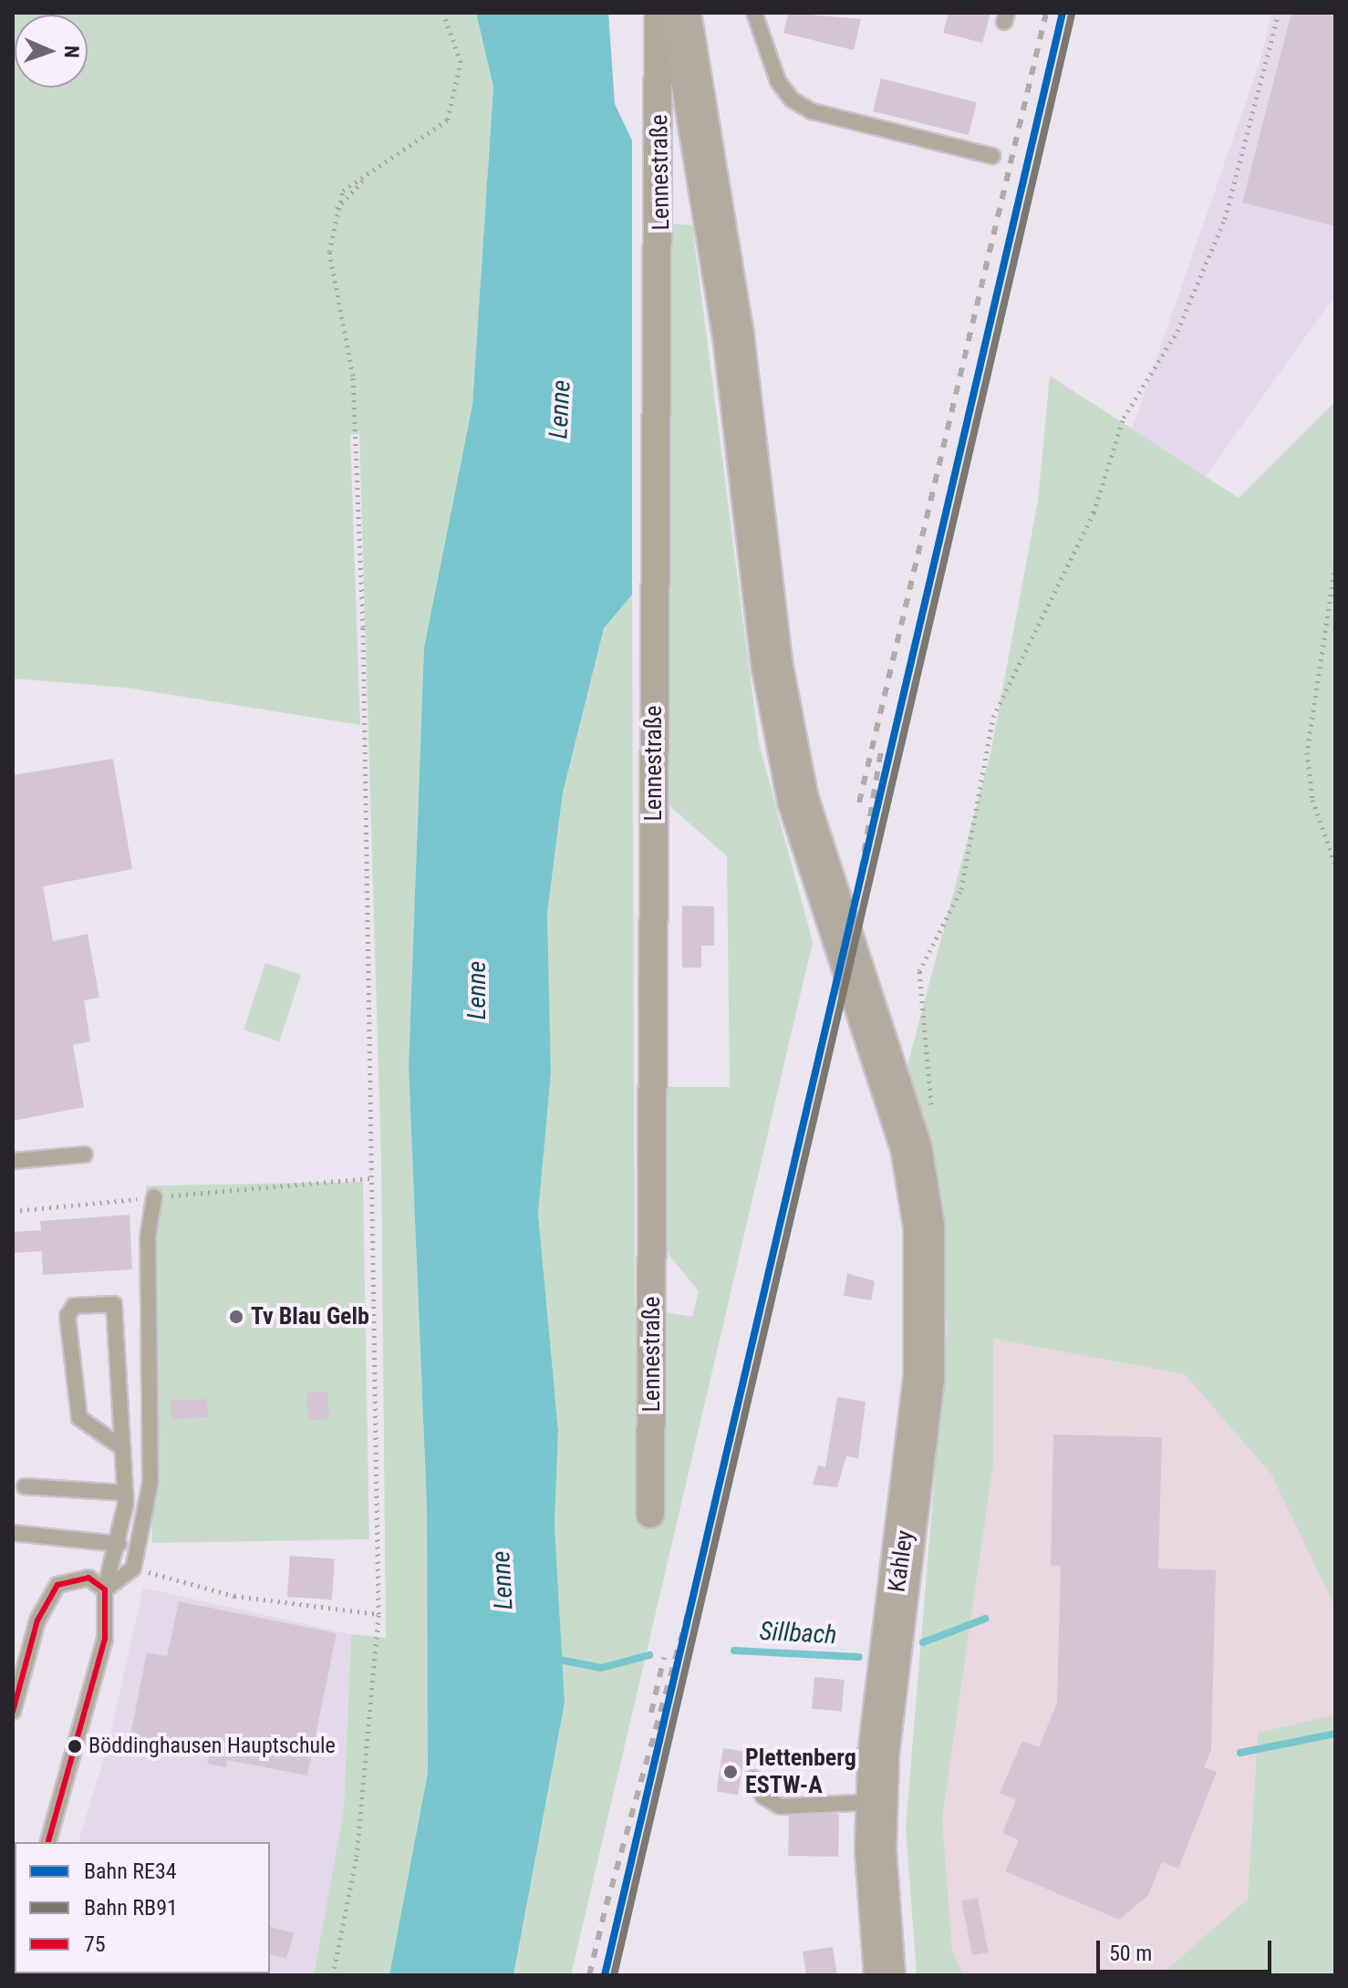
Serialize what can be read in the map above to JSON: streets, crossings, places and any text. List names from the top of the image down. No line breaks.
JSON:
{"streets":{"main road":["Lennestraße","Kahley"]},"crossings":[["Lennestraße","Kahley"]],"water":["Lenne","Sillbach"],"places":["Tv Blau Gelb","Böddinghausen Hauptschule","Plettenberg ESTW-A"],"lines":["rail line RE34","rail line RB91","transit line 75"],"legend":["Bahn RE34","Bahn RB91","75"],"scale_bar":"50 m","north":"right"}
